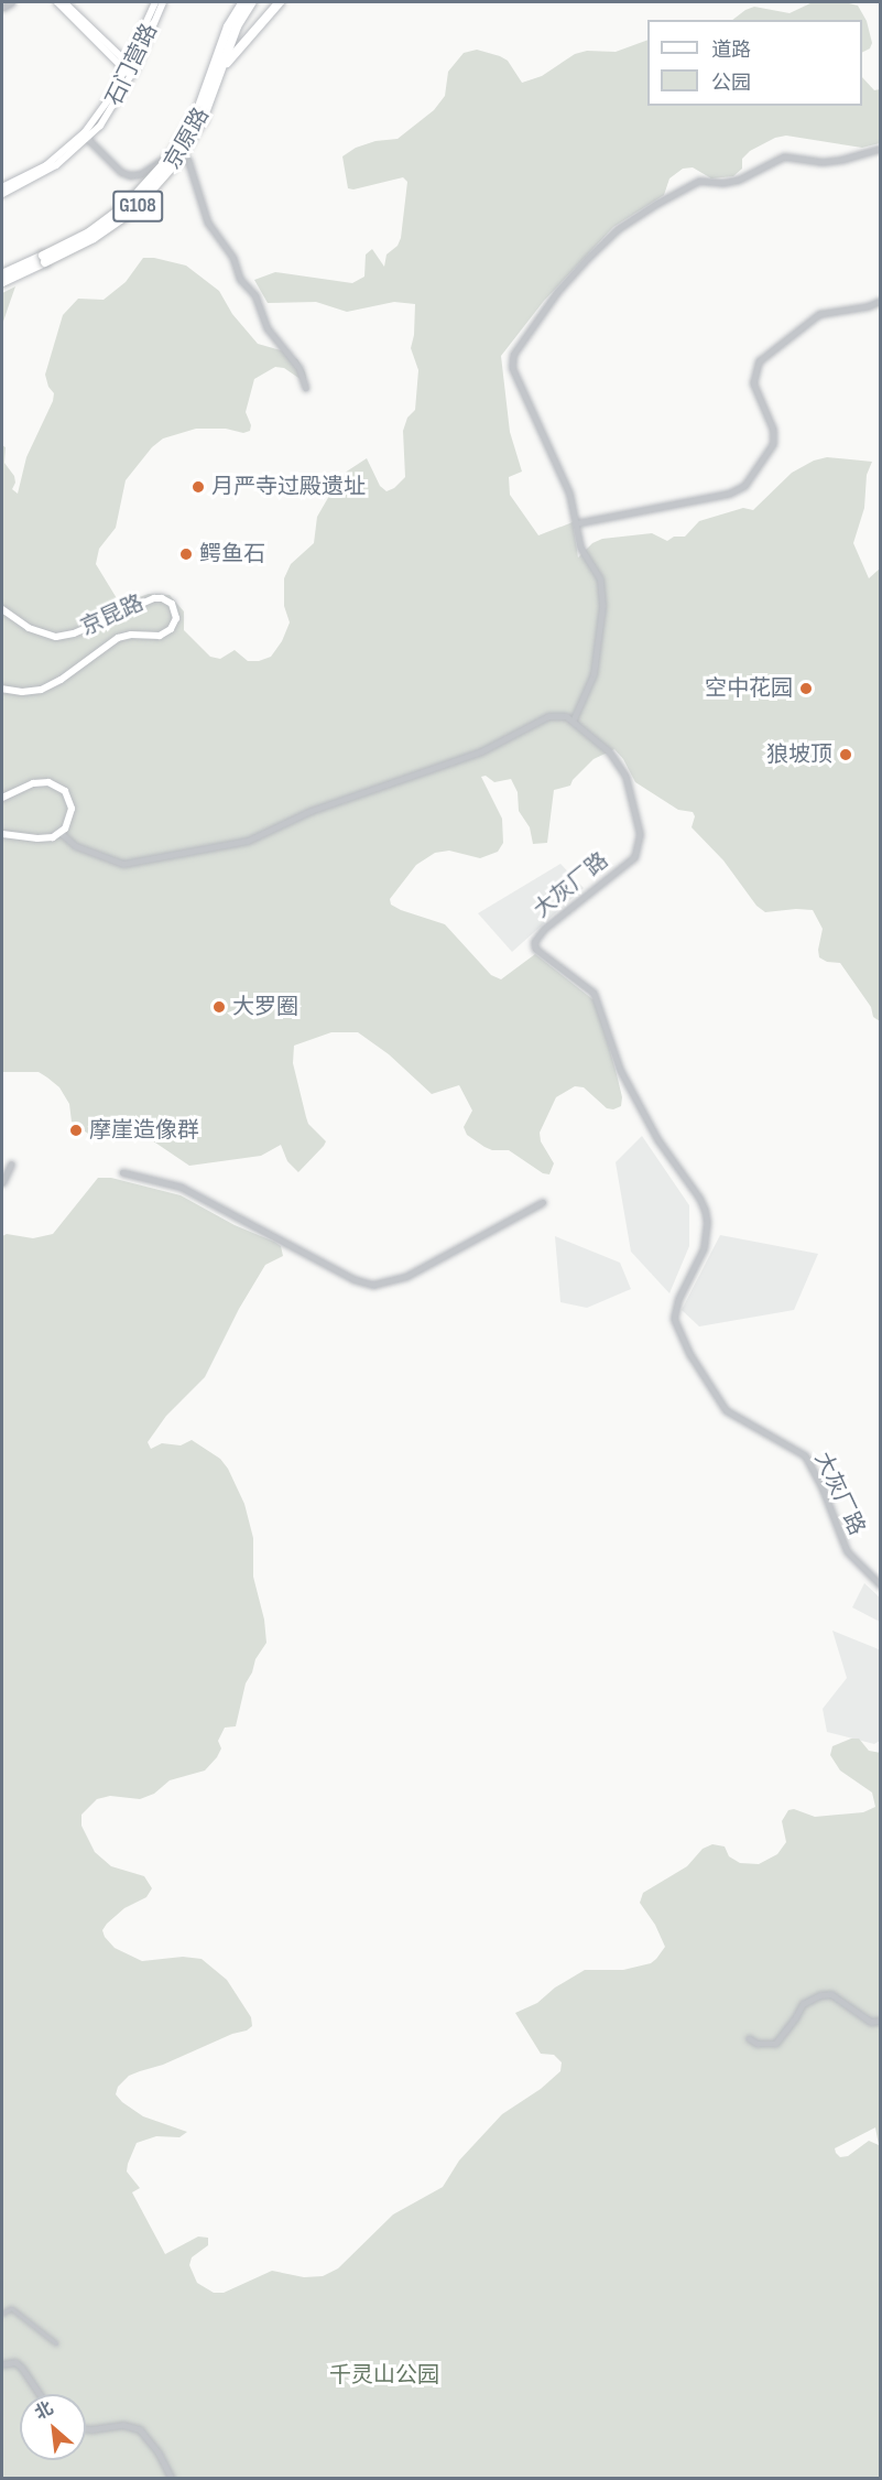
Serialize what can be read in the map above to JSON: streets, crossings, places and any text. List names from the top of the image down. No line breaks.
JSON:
{"streets":{"highway":["京原路","G108"],"main road":["石门营路","京昆路"],"street":["大灰厂路"]},"crossings":[["京原路","G108"]],"parks":["千灵山公园"],"places":["月严寺过殿遗址","鳄鱼石","空中花园","狼坡顶","大罗圈","摩崖造像群"],"legend":["道路","公园"],"north":"top left"}
